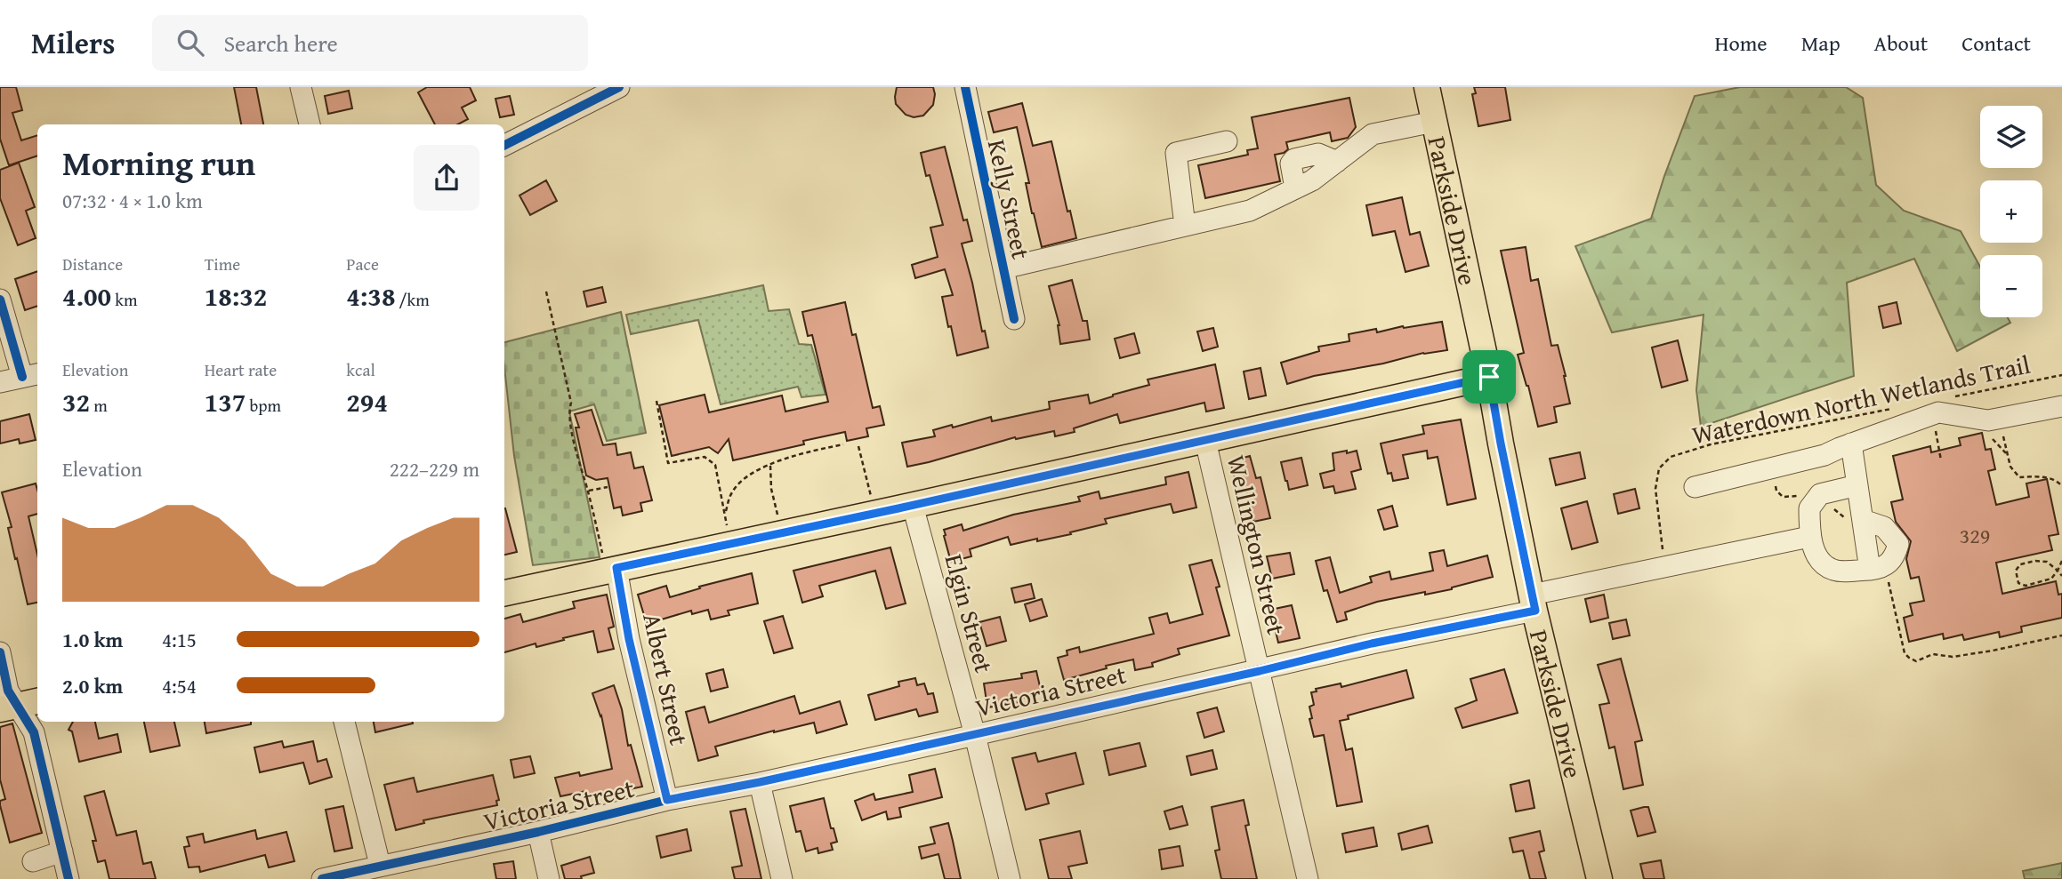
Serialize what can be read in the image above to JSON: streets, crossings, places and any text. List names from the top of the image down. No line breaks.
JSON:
{"streets":{"main road":["Parkside Drive"],"street":["Kelly Street","Wellington Street","Elgin Street","Albert Street","Victoria Street"],"path":["Waterdown North Wetlands Trail"]},"crossings":[["Parkside Drive","Victoria Street"],["Waterdown North Wetlands Trail","Victoria Street"],["Wellington Street","Victoria Street"],["Elgin Street","Victoria Street"],["Albert Street","Victoria Street"]],"house_numbers":["329"],"page":{"header":"Milers","search":"Search here","nav":["Home","Map","About","Contact"],"map_buttons":["+","−"],"heading":["Morning run","07:32 · 4 × 1.0 km"],"stats":[["Distance","4.00 km"],["Time","18:32"],["Pace","4:38 /km"],["Elevation","32 m"],["Heart rate","137 bpm"],["kcal","294"]],"chart":["Elevation","222–229 m"],"list":[{"name":"1.0 km","note":"4:15"},{"name":"2.0 km","note":"4:54"}]}}
